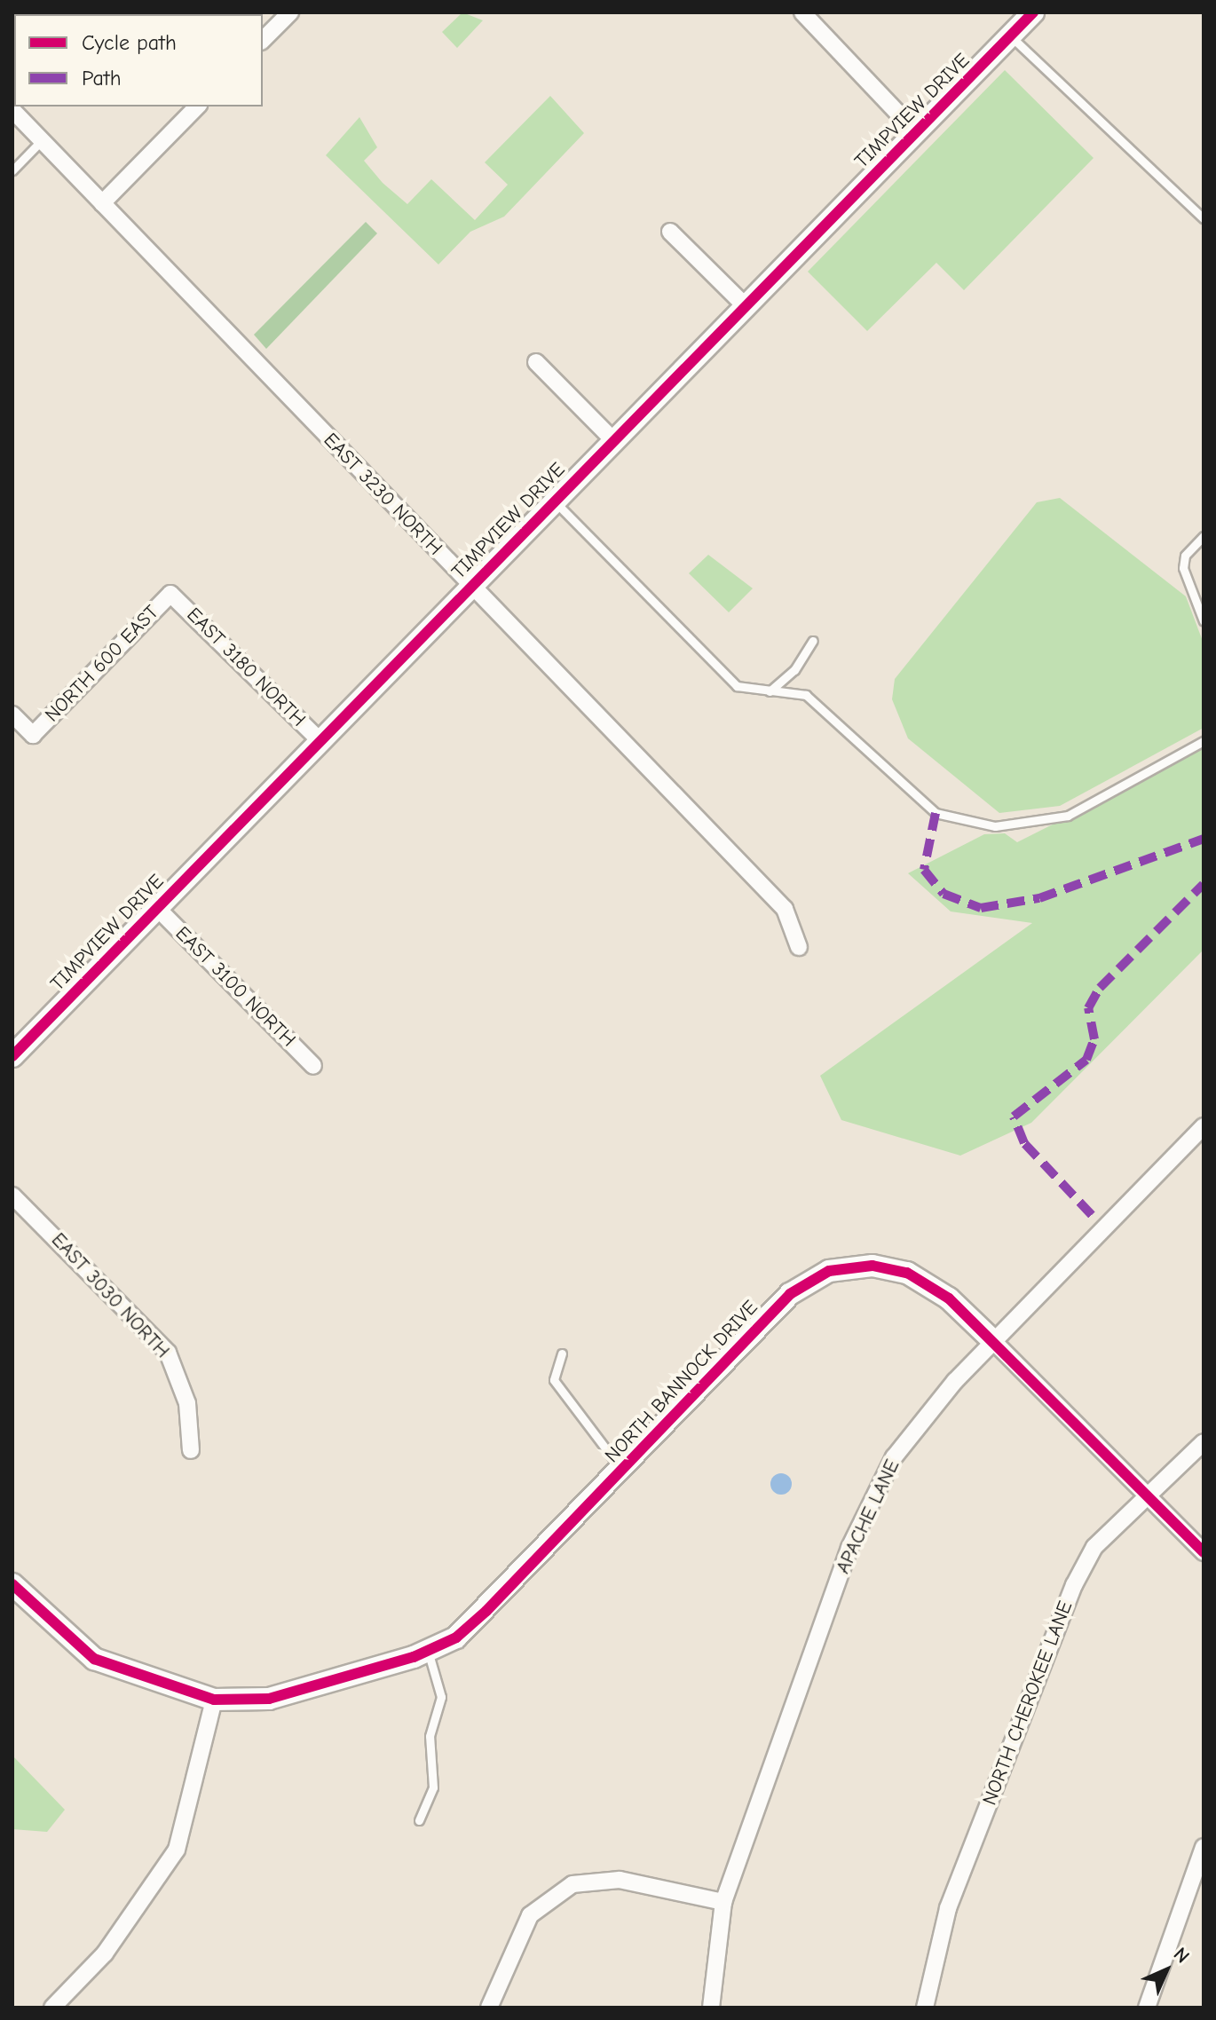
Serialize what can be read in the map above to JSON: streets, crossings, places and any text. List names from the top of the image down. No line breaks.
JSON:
{"streets":{"street":["TIMPVIEW DRIVE","EAST 3230 NORTH","NORTH 600 EAST","EAST 3180 NORTH","EAST 3100 NORTH","EAST 3030 NORTH","NORTH BANNOCK DRIVE","APACHE LANE","NORTH CHEROKEE LANE"]},"crossings":[["TIMPVIEW DRIVE","EAST 3230 NORTH"],["TIMPVIEW DRIVE","EAST 3180 NORTH"],["TIMPVIEW DRIVE","EAST 3100 NORTH"],["NORTH 600 EAST","EAST 3180 NORTH"],["NORTH BANNOCK DRIVE","APACHE LANE"],["NORTH BANNOCK DRIVE","NORTH CHEROKEE LANE"]],"legend":["Cycle path","Path"],"north":"top right"}
